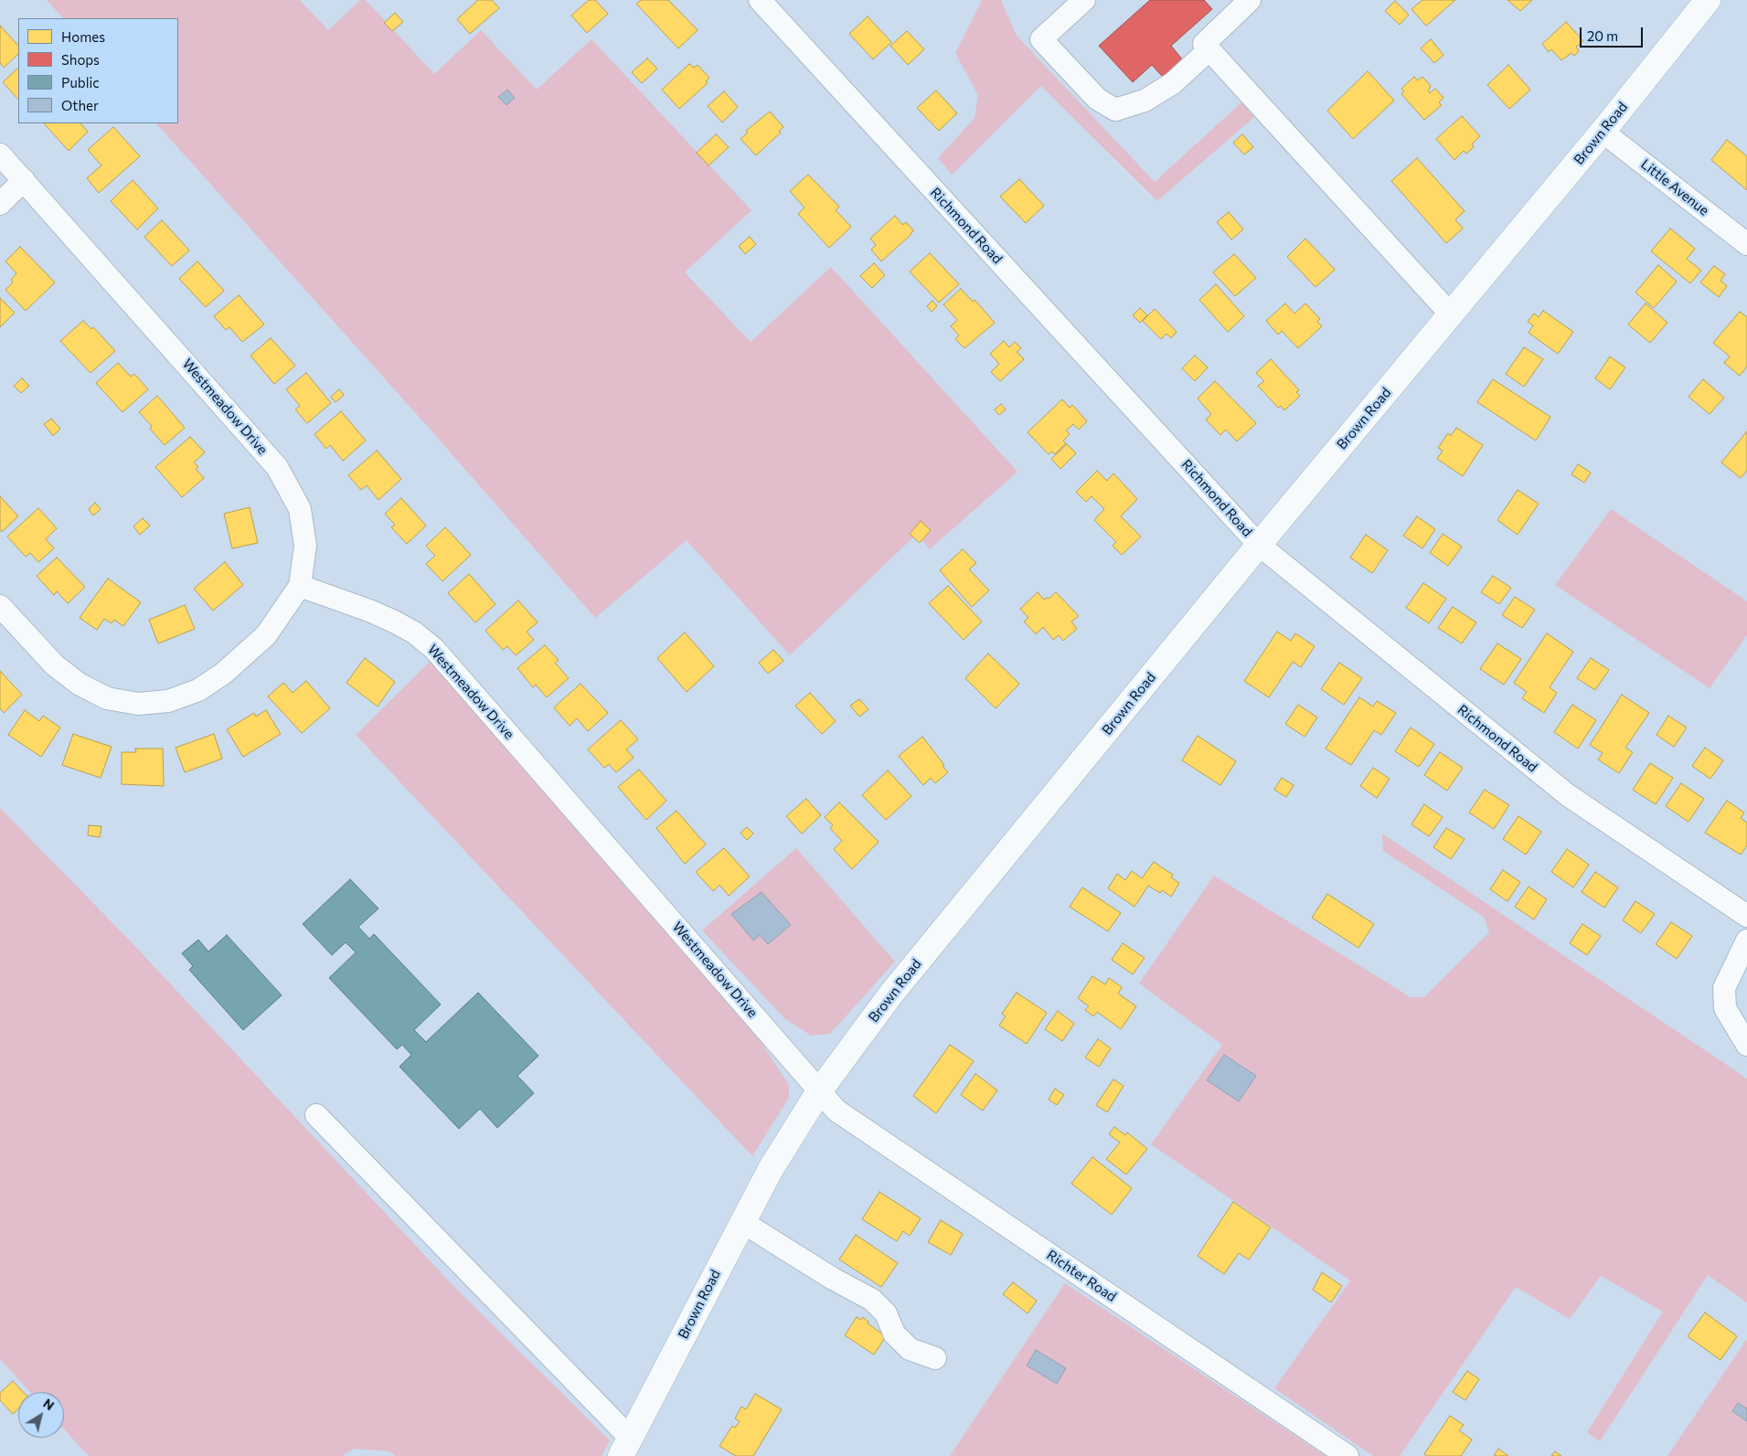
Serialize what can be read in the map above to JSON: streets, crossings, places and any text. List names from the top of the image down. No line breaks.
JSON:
{"streets":{"main road":["Brown Road"],"street":["Little Avenue","Richmond Road","Westmeadow Drive","Richter Road"]},"crossings":[["Brown Road","Little Avenue"],["Brown Road","Richmond Road"],["Brown Road","Westmeadow Drive"],["Brown Road","Richter Road"],["Westmeadow Drive","Richter Road"]],"legend":["Homes","Shops","Public","Other"],"scale_bar":"20 m","north":"top right"}
